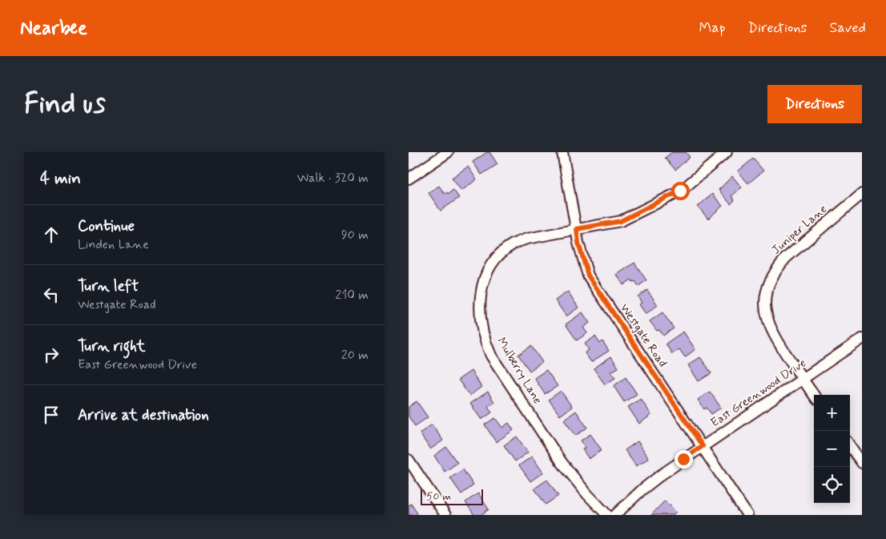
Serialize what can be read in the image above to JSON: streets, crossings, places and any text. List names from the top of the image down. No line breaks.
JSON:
{"streets":{"street":["Juniper Lane","Westgate Road","Mulberry Lane","East Greenwood Drive"]},"crossings":[["Juniper Lane","East Greenwood Drive"],["Westgate Road","Mulberry Lane"],["Westgate Road","East Greenwood Drive"]],"scale_bar":"50 m","page":{"header":"Nearbee","nav":["Map","Directions","Saved"],"buttons":"Directions","title":"Find us","heading":["4 min","Walk · 320 m"],"list":[["Continue","Linden Lane","90 m"],["Turn left","Westgate Road","210 m"],["Turn right","East Greenwood Drive","20 m"],"Arrive at destination"],"map_buttons":["+","−"],"scale":"50 m"}}
